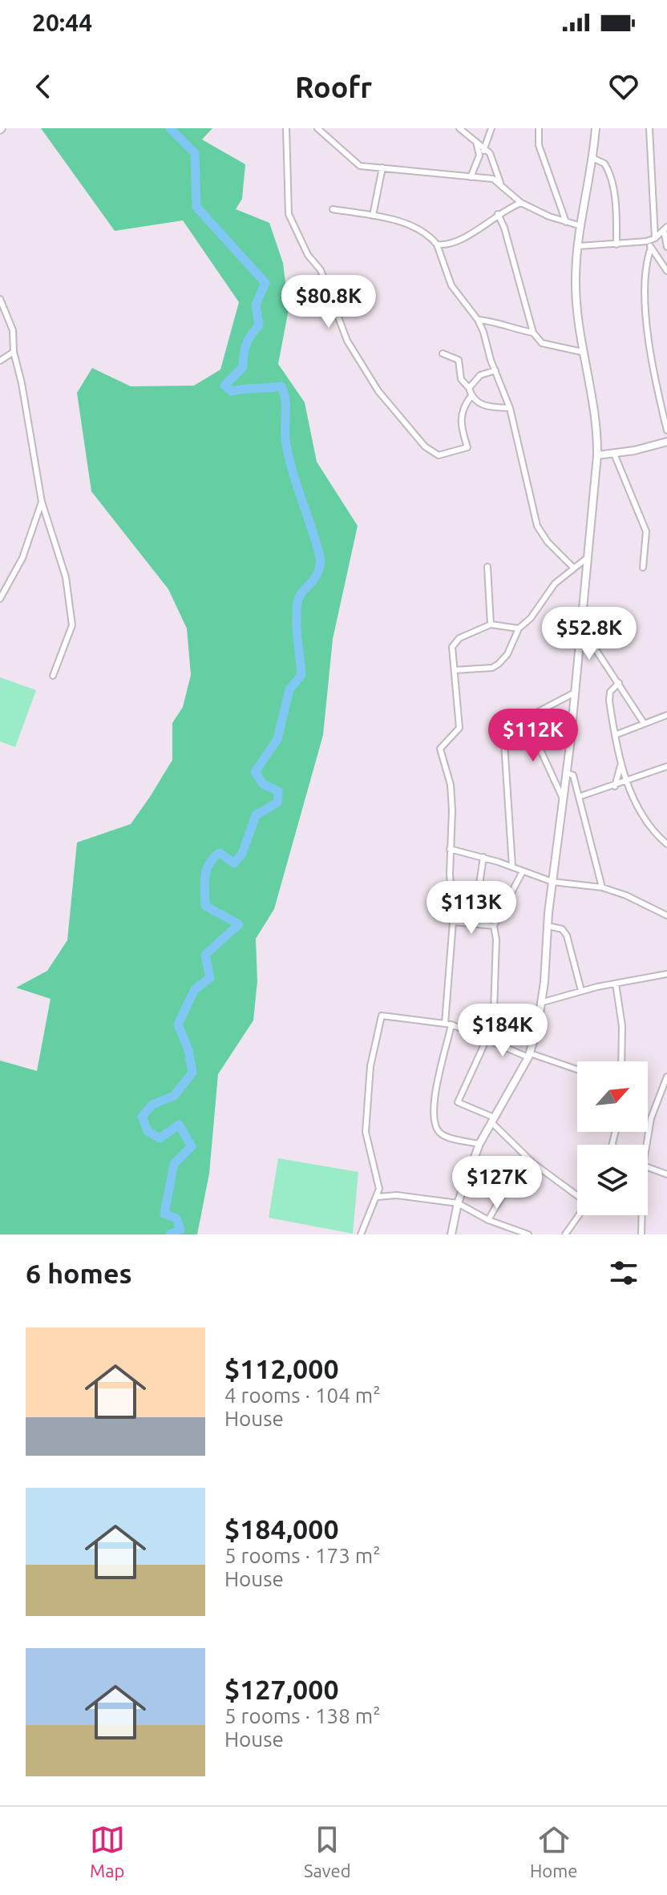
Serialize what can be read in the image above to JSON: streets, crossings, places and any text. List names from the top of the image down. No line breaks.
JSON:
{"north":"top right","page":{"status":"20:44","header":"Roofr","price":["$80.8K","$52.8K","$112K","$113K","$184K","$127K"],"heading":"6 homes","list":[{"name":"$112,000","note":"4 rooms · 104 m² · House"},{"name":"$184,000","note":"5 rooms · 173 m² · House"},{"name":"$127,000","note":"5 rooms · 138 m² · House"}],"tabs":["Map","Saved","Home"]}}
